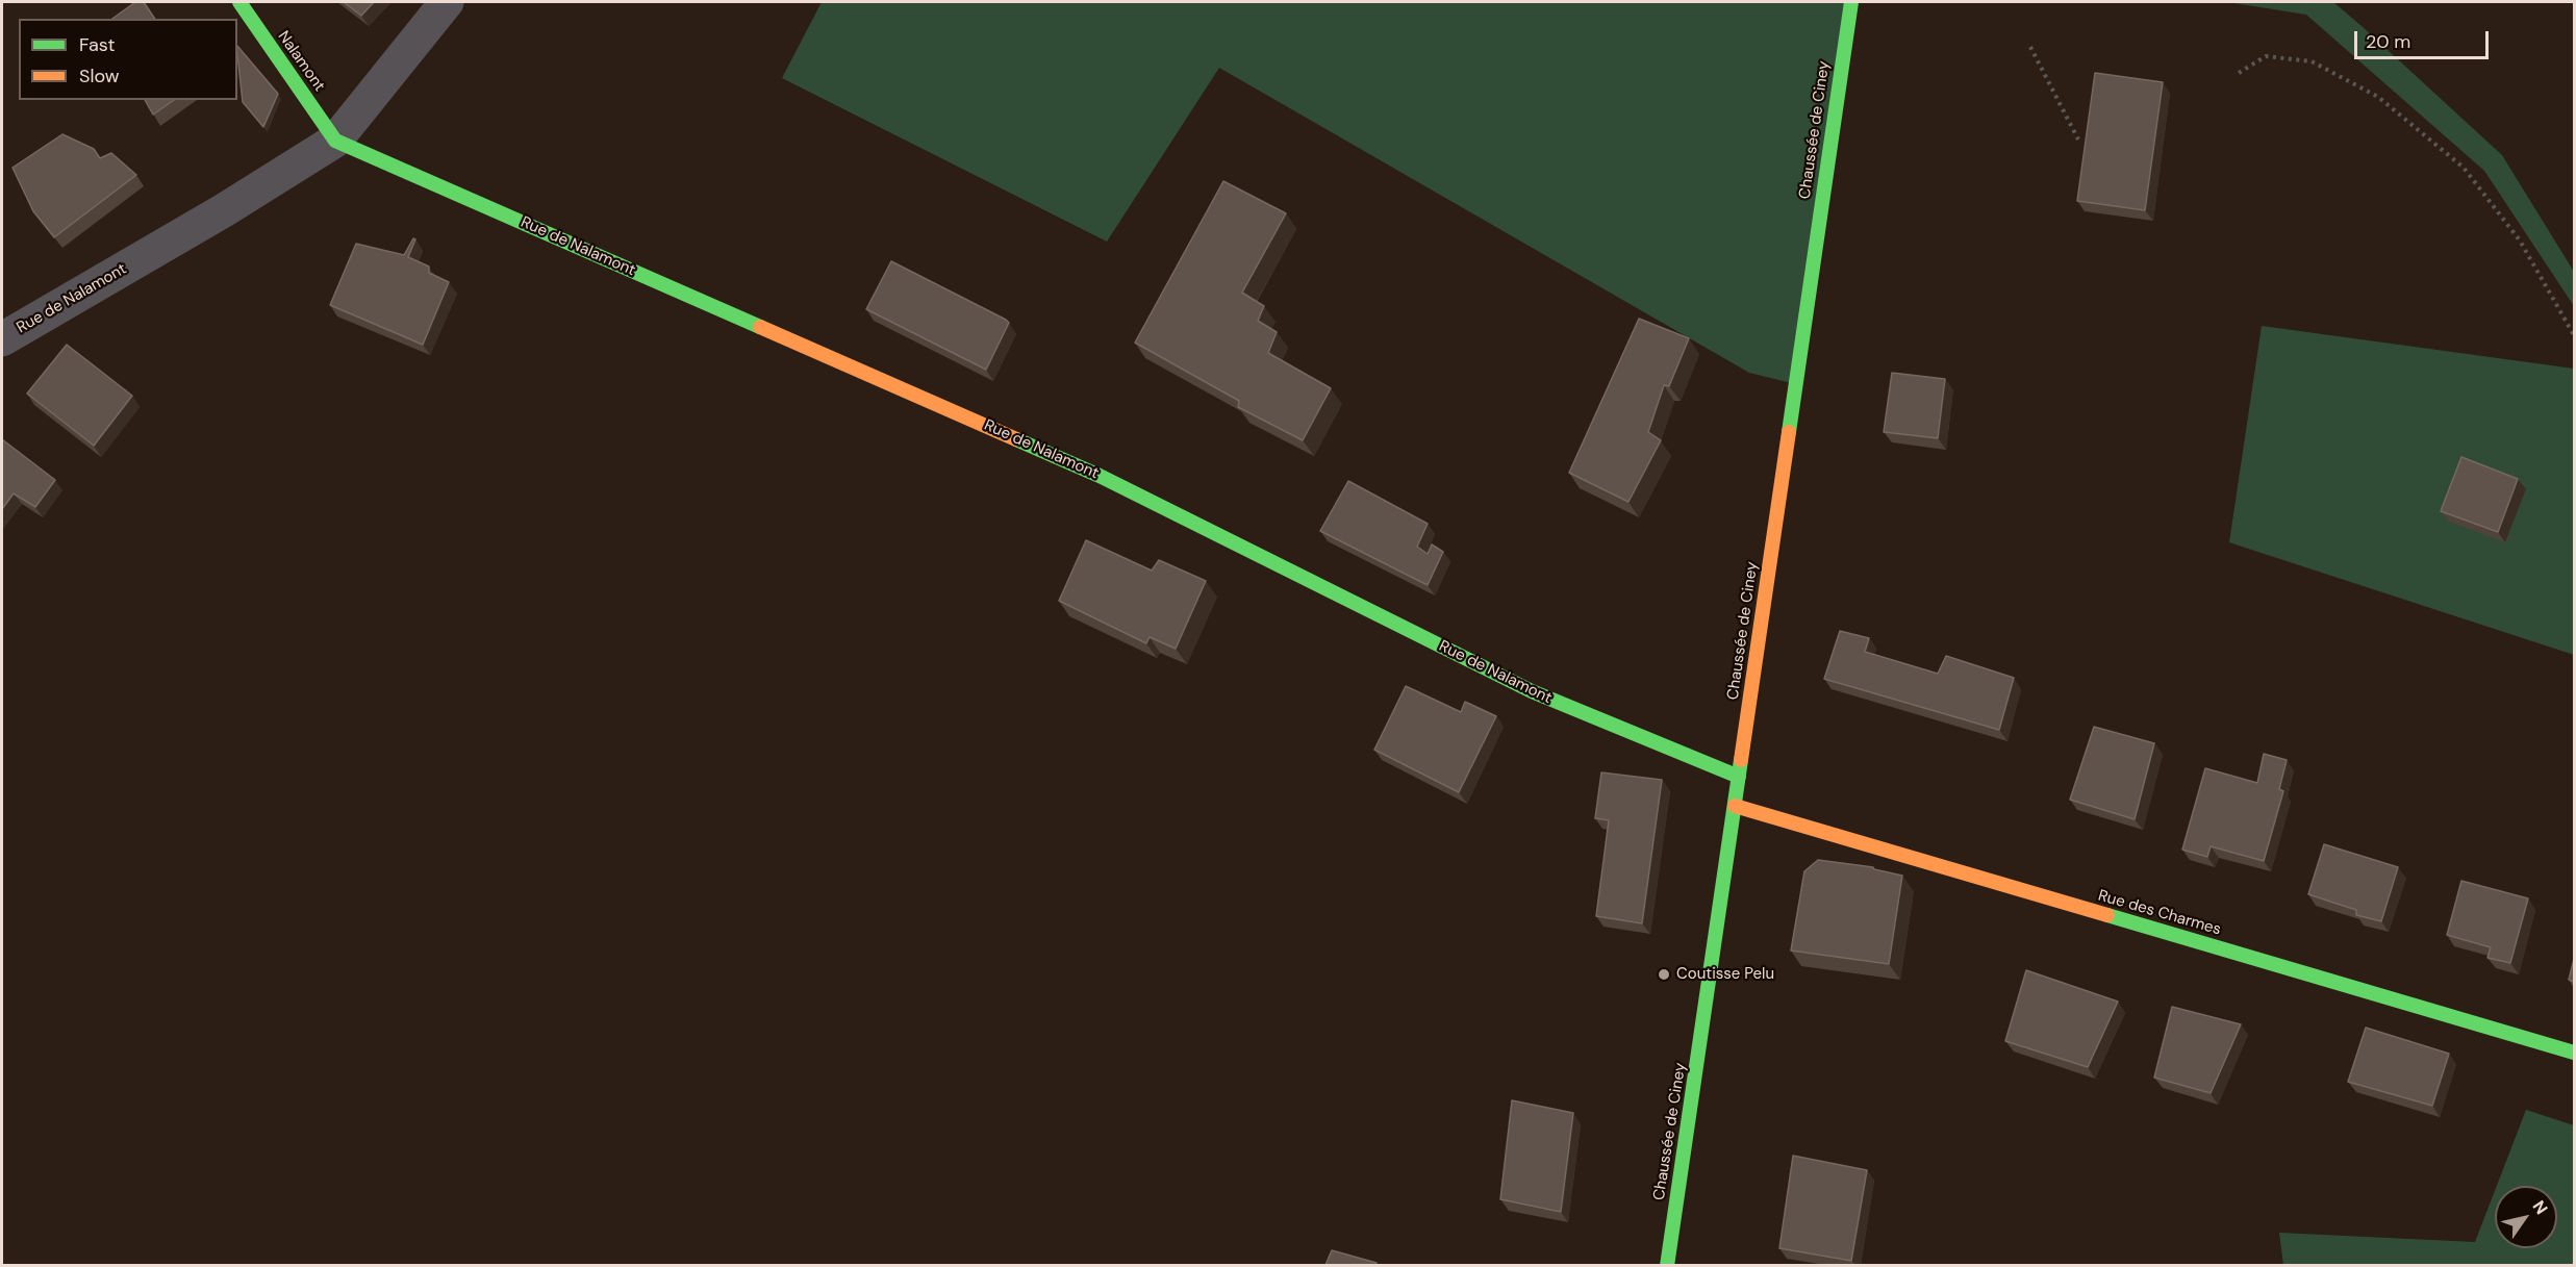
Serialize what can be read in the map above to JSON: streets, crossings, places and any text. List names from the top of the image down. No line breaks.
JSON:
{"streets":{"street":["Nalamont","Chaussée de Ciney","Rue de Nalamont","Rue des Charmes"]},"crossings":[["Nalamont","Rue de Nalamont"],["Chaussée de Ciney","Rue de Nalamont"],["Chaussée de Ciney","Rue des Charmes"]],"places":["Coutisse Pelu"],"legend":["Fast","Slow"],"scale_bar":"20 m","north":"top right"}
